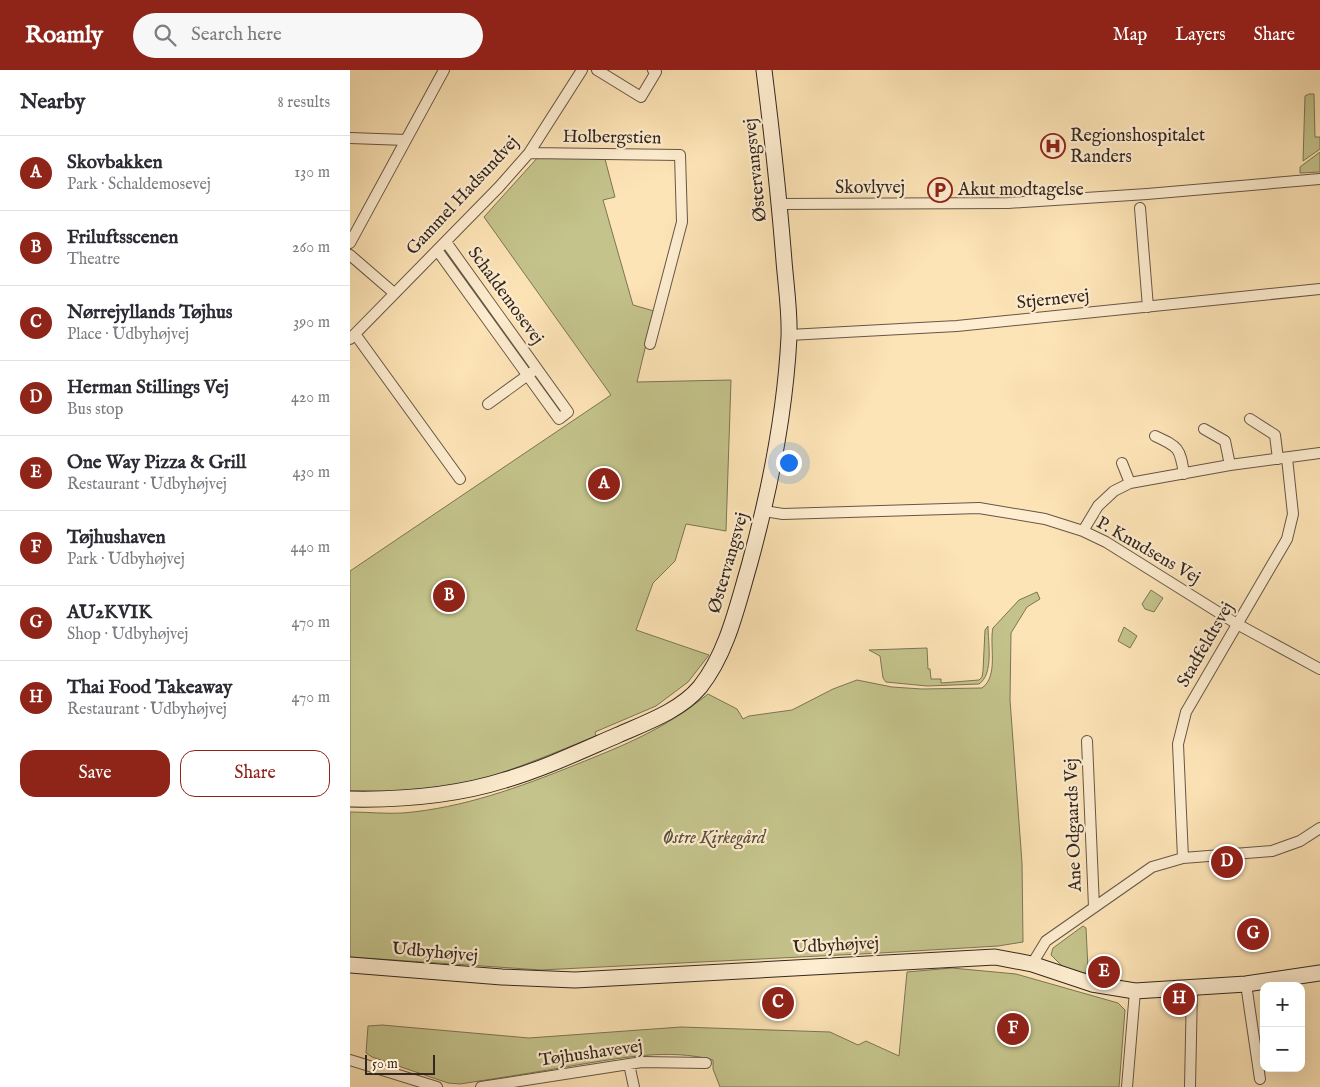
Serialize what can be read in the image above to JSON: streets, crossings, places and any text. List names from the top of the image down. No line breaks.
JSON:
{"streets":{"street":["Holbergstien","Østervangsvej","Skovlyvej","Gammel Hadsundvej","Schaldemosevej","Stjernevej","P. Knudsens Vej","Stadfeldtsvej","Ane Odgaards Vej","Udbyhøjvej","Tøjhushavevej"]},"crossings":[["Holbergstien","Gammel Hadsundvej"],["Østervangsvej","Skovlyvej"],["Østervangsvej","Stjernevej"],["Østervangsvej","P. Knudsens Vej"],["Gammel Hadsundvej","Schaldemosevej"],["P. Knudsens Vej","Stadfeldtsvej"]],"parks":["Østre Kirkegård"],"places":{"hospital":["Regionshospitalet Randers"],"parking":["Akut modtagelse"]},"scale_bar":"50 m","page":{"header":"Roamly","search":"Search here","nav":["Map","Layers","Share"],"heading":["Nearby","8 results"],"list":[{"mark":"A","name":"Skovbakken","note":"Park · Schaldemosevej","value":"130 m"},{"mark":"B","name":"Friluftsscenen","note":"Theatre","value":"260 m"},{"mark":"C","name":"Nørrejyllands Tøjhus","note":"Place · Udbyhøjvej","value":"390 m"},{"mark":"D","name":"Herman Stillings Vej","note":"Bus stop","value":"420 m"},{"mark":"E","name":"One Way Pizza & Grill","note":"Restaurant · Udbyhøjvej","value":"430 m"},{"mark":"F","name":"Tøjhushaven","note":"Park · Udbyhøjvej","value":"440 m"},{"mark":"G","name":"AU2KVIK","note":"Shop · Udbyhøjvej","value":"470 m"},{"mark":"H","name":"Thai Food Takeaway","note":"Restaurant · Udbyhøjvej","value":"470 m"}],"pins":["A","B","D","G","E","H","C","F"],"buttons":["Save","Share"],"map_buttons":["+","−"],"scale":"50 m"}}
